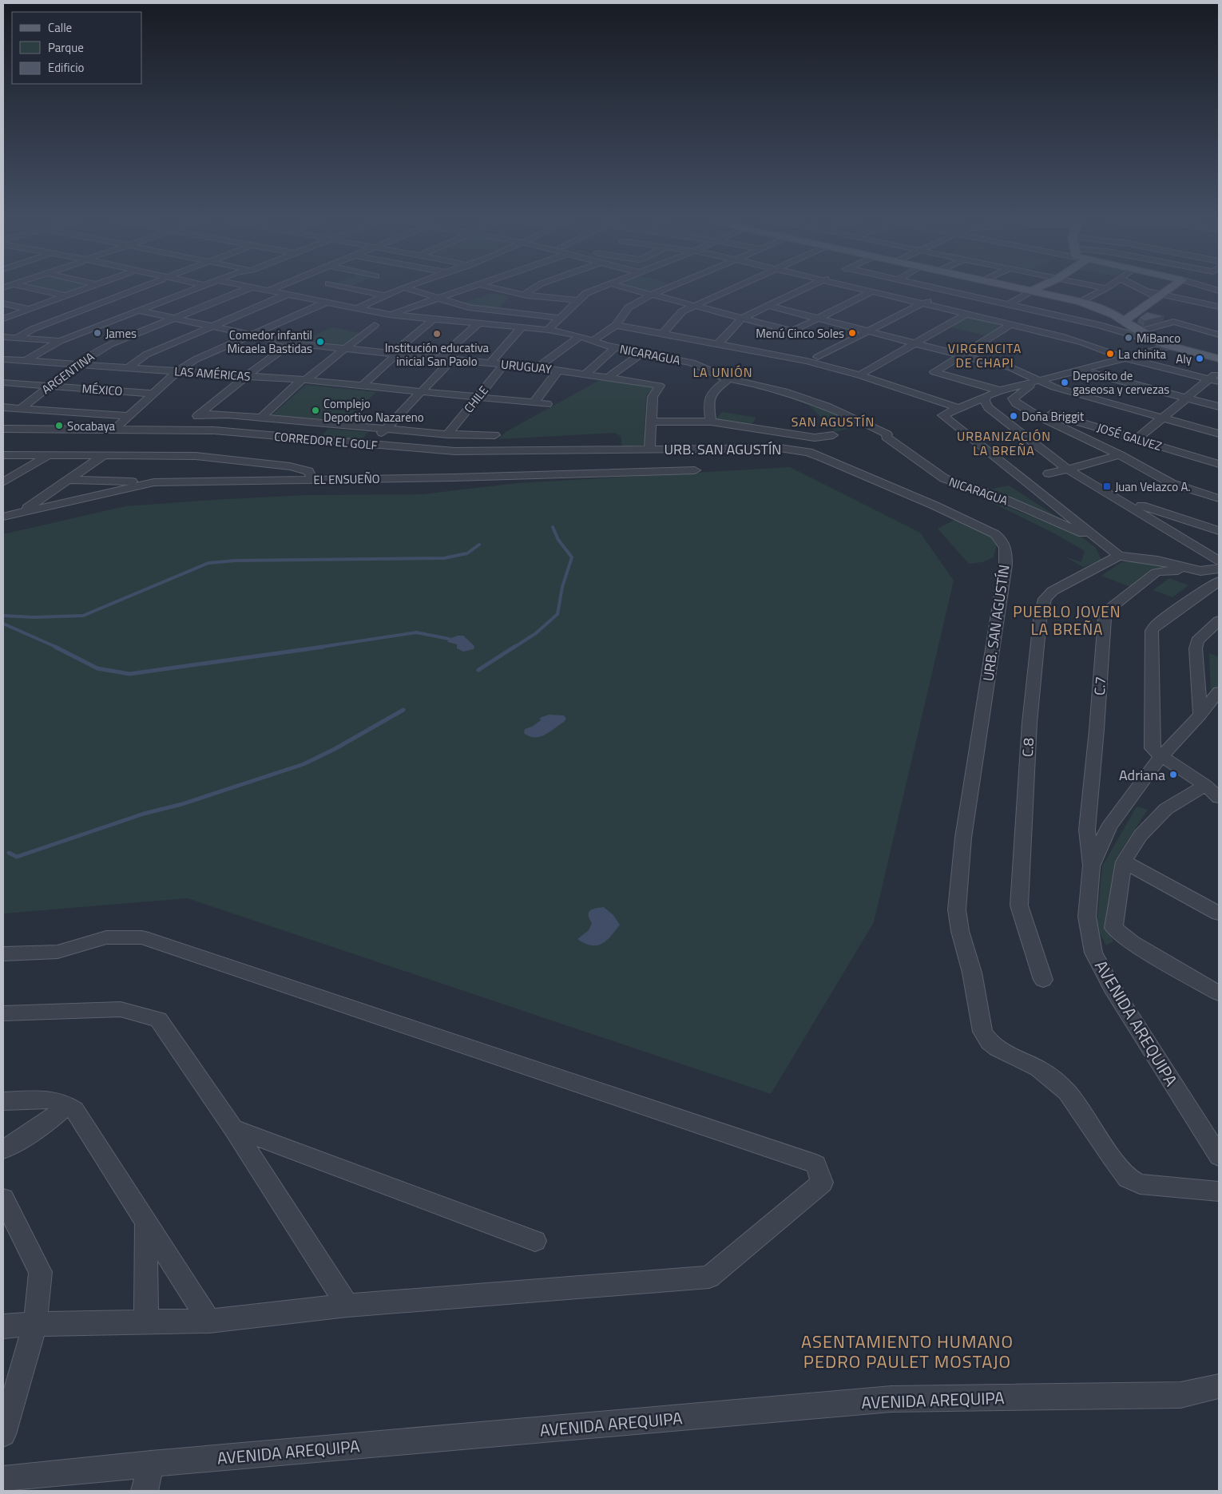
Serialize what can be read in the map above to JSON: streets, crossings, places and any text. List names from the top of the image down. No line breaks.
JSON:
{"streets":{"street":["NICARAGUA","URUGUAY","ARGENTINA","LAS AMÉRICAS","MÉXICO","CHILE","JOSÉ GALVEZ","CORREDOR EL GOLF","URB. SAN AGUSTÍN","EL ENSUEÑO","C.7","C.8","AVENIDA AREQUIPA"]},"crossings":[["URUGUAY","ARGENTINA"],["URUGUAY","CHILE"],["URUGUAY","CORREDOR EL GOLF"],["URUGUAY","URB. SAN AGUSTÍN"],["ARGENTINA","LAS AMÉRICAS"],["ARGENTINA","MÉXICO"],["CORREDOR EL GOLF","URB. SAN AGUSTÍN"],["C.7","AVENIDA AREQUIPA"]],"districts":["VIRGENCITA DE CHAPI","LA UNIÓN","SAN AGUSTÍN","URBANIZACIÓN LA BREÑA","PUEBLO JOVEN LA BREÑA","ASENTAMIENTO HUMANO PEDRO PAULET MOSTAJO"],"places":{"other":["James","Menú Cinco Soles","Institución educativa inicial San Paolo","MiBanco","Comedor infantil Micaela Bastidas","La chinita","Aly","Deposito de gaseosa y cervezas","Complejo Deportivo Nazareno","Doña Briggit","Socabaya","Adriana"],"transit":["Juan Velazco A."]},"legend":["Calle","Parque","Edificio"]}
